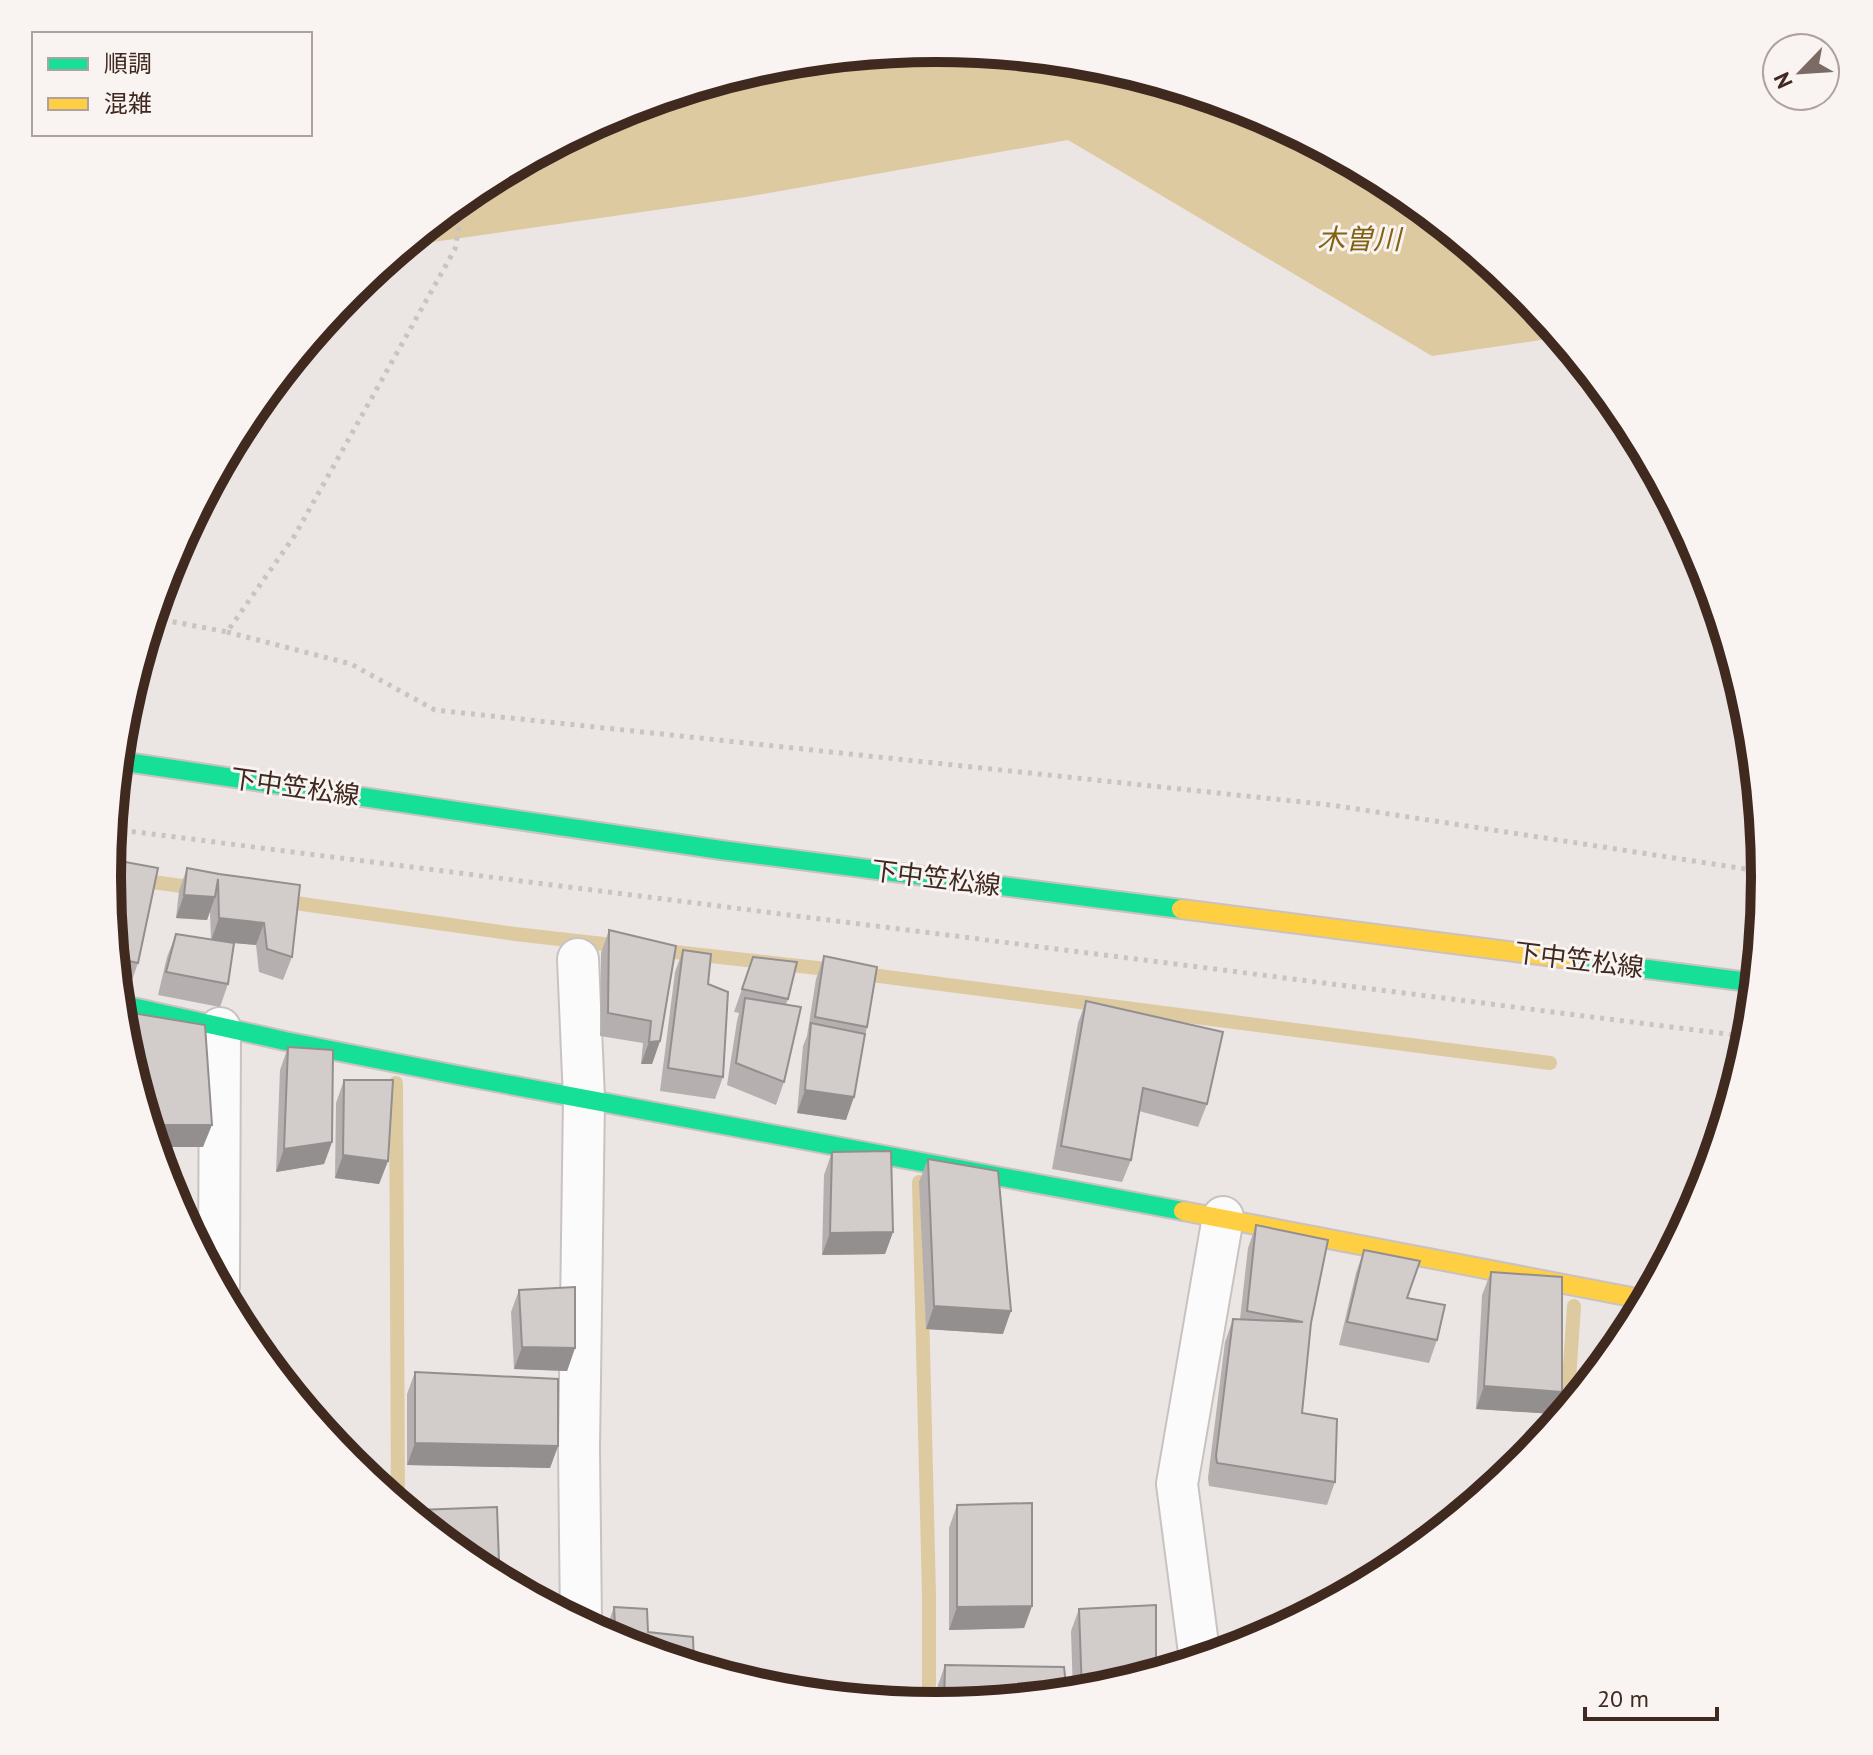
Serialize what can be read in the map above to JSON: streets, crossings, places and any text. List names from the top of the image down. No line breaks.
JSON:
{"streets":{"main road":["下中笠松線"]},"water":["木曽川"],"legend":["順調","混雑"],"scale_bar":"20 m","north":"bottom left"}
